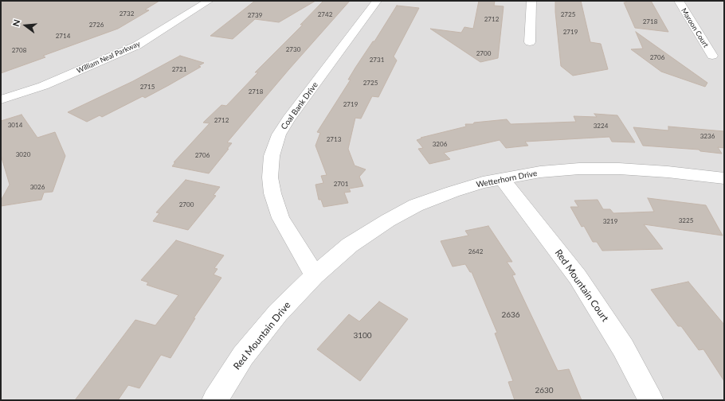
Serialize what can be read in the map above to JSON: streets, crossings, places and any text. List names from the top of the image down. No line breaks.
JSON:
{"streets":{"street":["Maroon Court","William Neal Parkway","Coal Bank Drive","Wetterhorn Drive","Red Mountain Court","Red Mountain Drive"]},"crossings":[["Coal Bank Drive","Wetterhorn Drive"],["Coal Bank Drive","Red Mountain Drive"],["Wetterhorn Drive","Red Mountain Court"],["Wetterhorn Drive","Red Mountain Drive"]],"house_numbers":["2732","2742","2725","2739","2712","2718","2726","2719","2714","2730","2708","2700","2706","2731","2721","2725","2715","2718","2719","2712","3014","3224","3236","2713","3206","3020","2706","2701","3026","2700","3225","3219","2642","2636","3100","2630"],"north":"left"}
